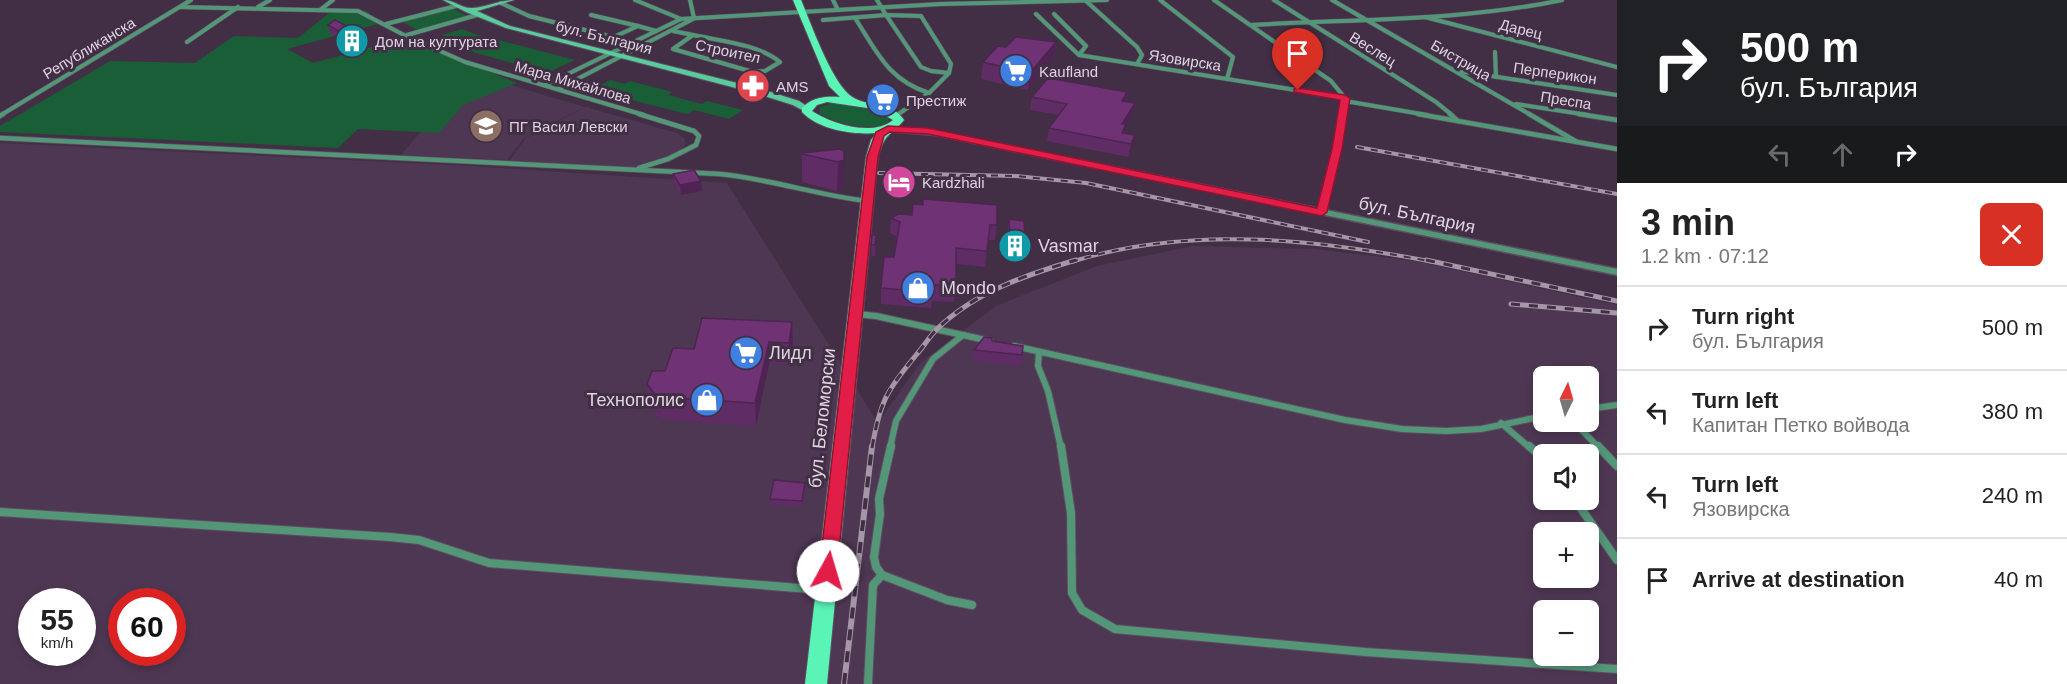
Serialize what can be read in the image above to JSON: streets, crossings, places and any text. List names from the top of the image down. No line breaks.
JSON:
{"streets":{"main road":["бул. България","бул. Беломорски"],"street":["Дарец","Републиканска","Веслец","Строител","Язовирска","Бистрица","Перперикон","Мара Михайлова","Преспа"]},"crossings":[["Дарец","Веслец"],["Дарец","Бистрица"],["бул. България","бул. Беломорски"],["Републиканска","Мара Михайлова"],["Веслец","Язовирска"],["Язовирска","Бистрица"],["Бистрица","Перперикон"],["Бистрица","Преспа"]],"places":{"building":["Дом на културата","Vasmar"],"supermarket":["Kaufland","Престиж","Лидл"],"pharmacy":["AMS"],"school or university":["ПГ Васил Левски"],"hotel":["Kardzhali"],"shop":["Mondo","Технополис"]},"north":"top","page":{"turn":["500 m","бул. България"],"heading":["3 min","1.2 km · 07:12"],"list":[{"name":"Turn right","note":"бул. България","value":"500 m"},{"name":"Turn left","note":"Капитан Петко войвода","value":"380 m"},{"name":"Turn left","note":"Язовирска","value":"240 m"},{"name":"Arrive at destination","value":"40 m"}],"map_buttons":["+","−"],"speed":"55 km/h","limit":"60"}}
